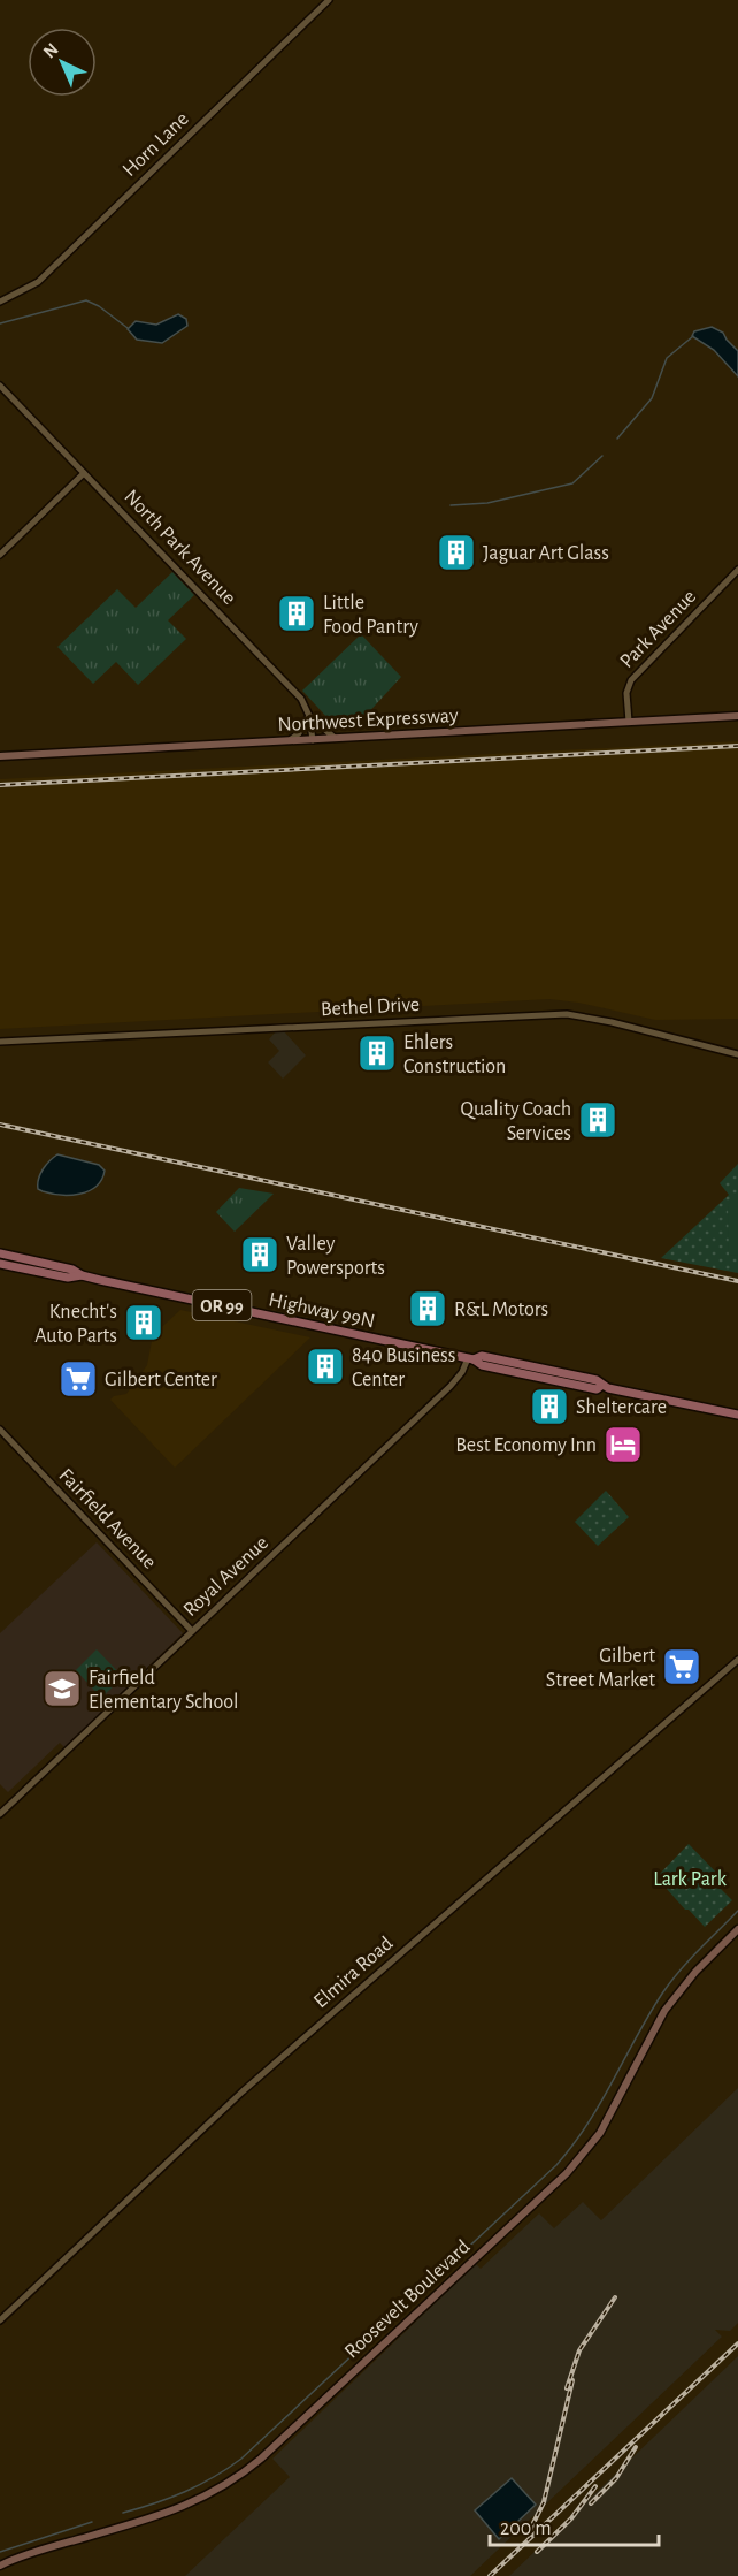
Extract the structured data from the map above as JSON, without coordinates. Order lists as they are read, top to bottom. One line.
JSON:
{"streets":{"main road":["Northwest Expressway","OR 99","Highway 99N","Roosevelt Boulevard"],"street":["Horn Lane","North Park Avenue","Park Avenue","Bethel Drive","Fairfield Avenue","Royal Avenue","Elmira Road"]},"crossings":[["North Park Avenue","Northwest Expressway"],["Park Avenue","Northwest Expressway"],["Highway 99N","Royal Avenue"],["Fairfield Avenue","Royal Avenue"]],"parks":["Lark Park"],"places":{"building":["Jaguar Art Glass","Little Food Pantry","Ehlers Construction","Quality Coach Services","Valley Powersports","R&L Motors","Knecht's Auto Parts","840 Business Center","Sheltercare"],"supermarket":["Gilbert Center","Gilbert Street Market"],"hotel":["Best Economy Inn"],"school or university":["Fairfield Elementary School"]},"scale_bar":"200 m","north":"top left"}
